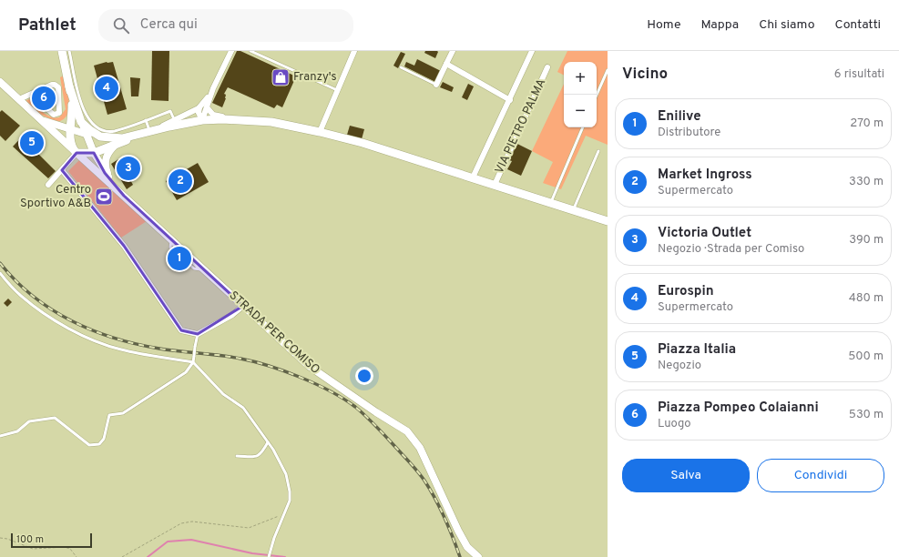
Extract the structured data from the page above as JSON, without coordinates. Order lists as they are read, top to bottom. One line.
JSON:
{"streets":{"main road":["STRADA PER COMISO"],"street":["VIA PIETRO PALMA"]},"places":{"shop":["Franzy's"],"sports":["Centro Sportivo A&B"]},"scale_bar":"100 m","page":{"header":"Pathlet","search":"Cerca qui","nav":["Home","Mappa","Chi siamo","Contatti"],"heading":["Vicino","6 risultati"],"map_buttons":["+","−"],"pins":["4","6","5","3","2","1"],"list":[{"mark":"1","name":"Enilive","note":"Distributore","value":"270 m"},{"mark":"2","name":"Market Ingross","note":"Supermercato","value":"330 m"},{"mark":"3","name":"Victoria Outlet","note":"Negozio · Strada per Comiso","value":"390 m"},{"mark":"4","name":"Eurospin","note":"Supermercato","value":"480 m"},{"mark":"5","name":"Piazza Italia","note":"Negozio","value":"500 m"},{"mark":"6","name":"Piazza Pompeo Colaianni","note":"Luogo","value":"530 m"}],"buttons":["Salva","Condividi"],"scale":"100 m"}}
